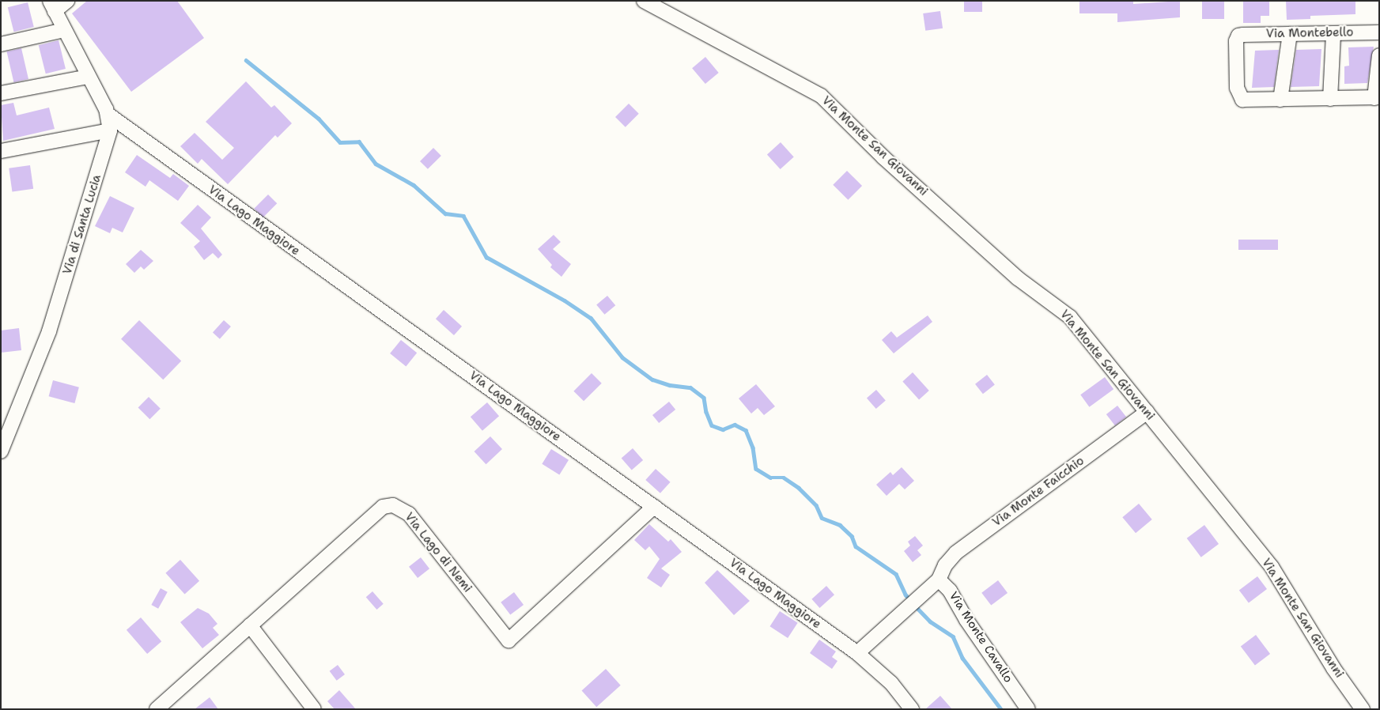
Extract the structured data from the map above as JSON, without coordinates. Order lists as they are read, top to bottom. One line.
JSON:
{"streets":{"street":["Via Montebello","Via Monte San Giovanni","Via Lago Maggiore","Via di Santa Lucia","Via Monte Faicchio","Via Lago di Nemi","Via Monte Cavallo"]},"crossings":[["Via Monte San Giovanni","Via Monte Faicchio"],["Via Lago Maggiore","Via di Santa Lucia"],["Via Lago Maggiore","Via Lago di Nemi"],["Via Lago Maggiore","Via Monte Cavallo"],["Via Monte Faicchio","Via Monte Cavallo"]]}
